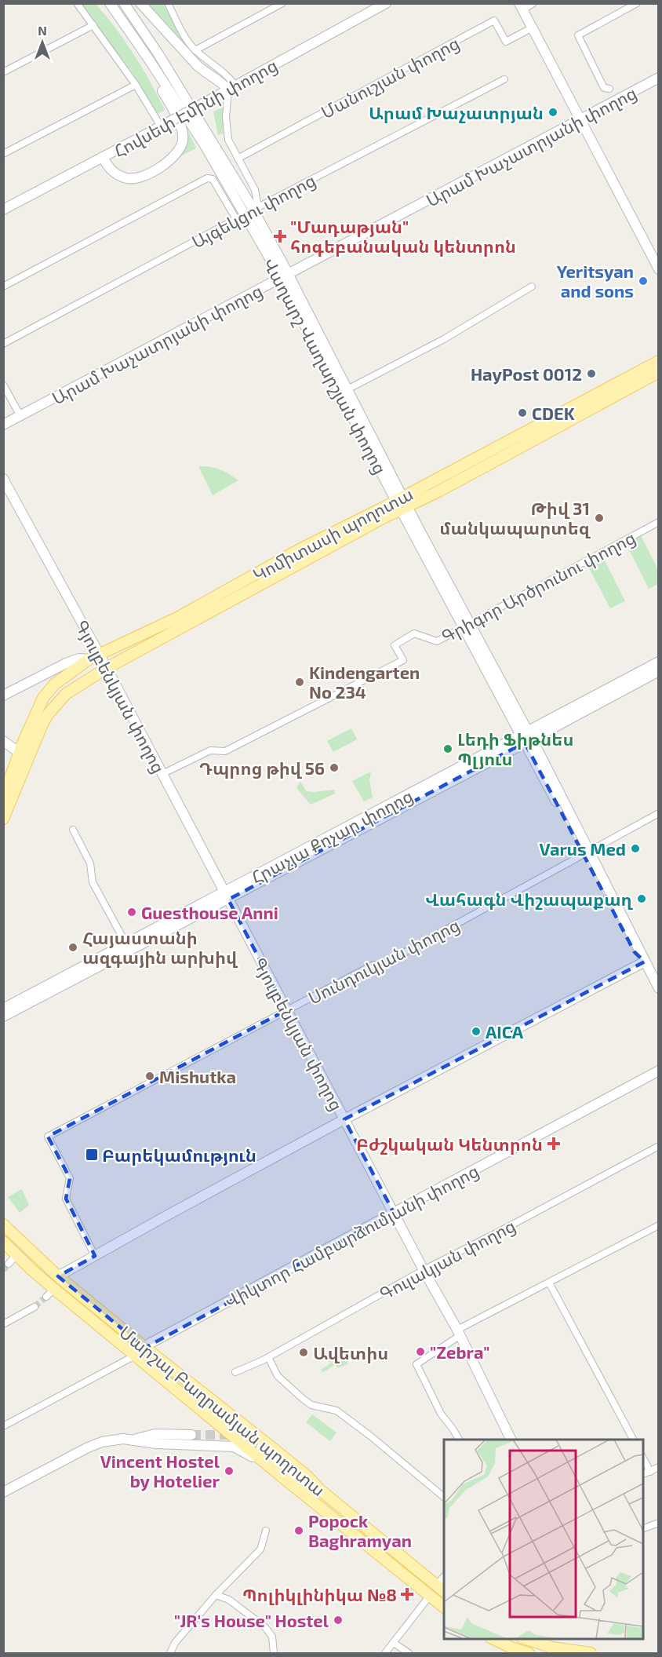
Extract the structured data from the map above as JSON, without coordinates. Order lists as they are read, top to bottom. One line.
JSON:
{"streets":{"main road":["Կոմիտասի պողոտա","Մարշալ Բաղրամյան պողոտա"],"street":["Մանուշյան փողոց","Հովսեփ Էմինի փողոց","Արամ Խաչատրյանի փողոց","Այգեկցու փողոց","Վաղարշ Վաղարշյան փողոց","Գրիգոր Արծրունու փողոց","Գյուլբենկյան փողոց","Հրաչյա Քոչար փողոց","Սունդուկյան փողոց","Վիկտոր Համբարձումյանի փողոց","Գուլակյան փողոց"]},"crossings":[["Արամ Խաչատրյանի փողոց","Վաղարշ Վաղարշյան փողոց"],["Այգեկցու փողոց","Վաղարշ Վաղարշյան փողոց"],["Վաղարշ Վաղարշյան փողոց","Կոմիտասի պողոտա"],["Վաղարշ Վաղարշյան փողոց","Գրիգոր Արծրունու փողոց"],["Վաղարշ Վաղարշյան փողոց","Հրաչյա Քոչար փողոց"],["Վաղարշ Վաղարշյան փողոց","Սունդուկյան փողոց"],["Կոմիտասի պողոտա","Գյուլբենկյան փողոց"],["Գրիգոր Արծրունու փողոց","Գյուլբենկյան փողոց"],["Գյուլբենկյան փողոց","Հրաչյա Քոչար փողոց"],["Գյուլբենկյան փողոց","Սունդուկյան փողոց"],["Գյուլբենկյան փողոց","Վիկտոր Համբարձումյանի փողոց"],["Գյուլբենկյան փողոց","Գուլակյան փողոց"],["Վիկտոր Համբարձումյանի փողոց","Մարշալ Բաղրամյան պողոտա"]],"places":{"other":["Արամ Խաչատրյան","Yeritsyan and sons","HayPost 0012","CDEK","Թիվ 31 մանկապարտեզ","Kindengarten No 234","Լեդի Ֆիթնես Պլյուս","Դպրոց թիվ 56","Varus Med","Վահագն Վիշապաքաղ","Guesthouse Anni","Հայաստանի ազգային արխիվ","AICA","Mishutka","\"Zebra\"","Ավետիս","Vincent Hostel by Hotelier","Popock Baghramyan","\"JR's House\" Hostel"],"health":["\"Մադաթյան\" հոգեբանական կենտրոն","Բժշկական Կենտրոն","Պոլիկլինիկա №8"],"transit":["Բարեկամություն"]},"north":"top"}
